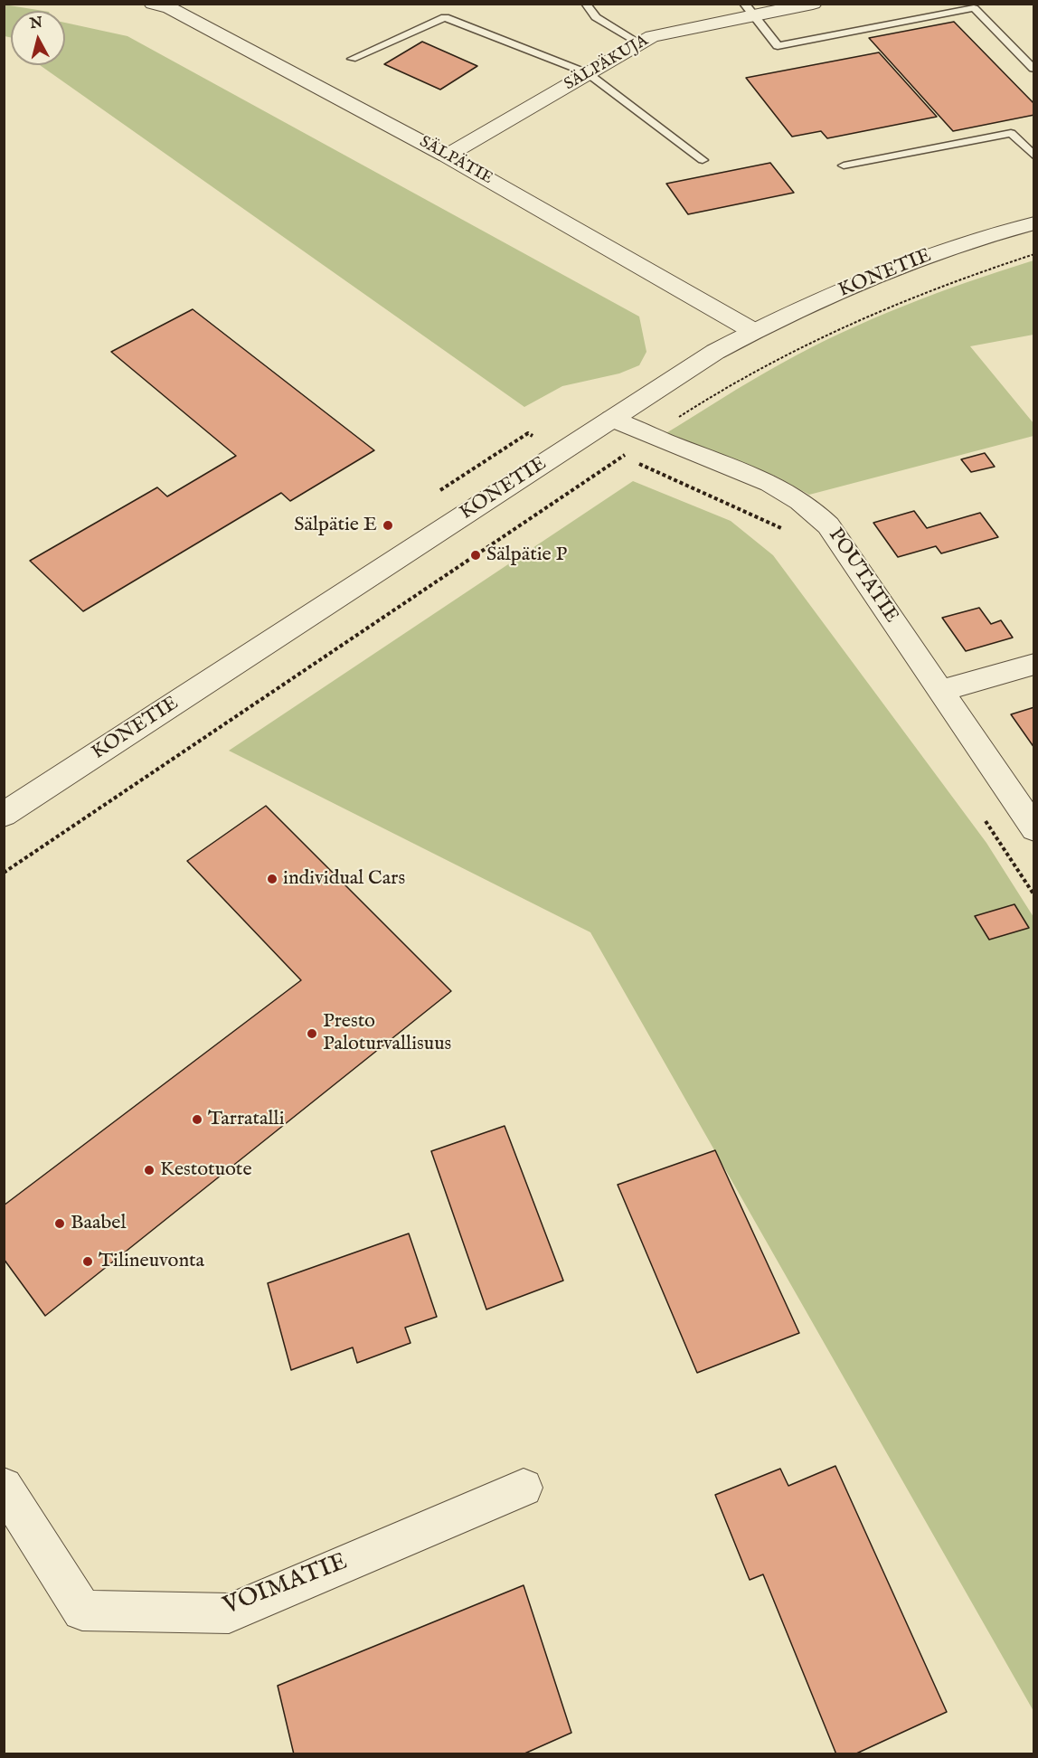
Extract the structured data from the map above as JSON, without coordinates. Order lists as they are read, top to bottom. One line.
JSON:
{"streets":{"street":["SÄLPÄKUJA","SÄLPÄTIE","KONETIE","POUTATIE","VOIMATIE"]},"crossings":[["SÄLPÄKUJA","SÄLPÄTIE"],["SÄLPÄTIE","KONETIE"],["KONETIE","POUTATIE"]],"places":["Sälpätie E","Sälpätie P","individual Cars","Presto Paloturvallisuus","Tarratalli","Kestotuote","Baabel","Tilineuvonta"],"north":"top"}
